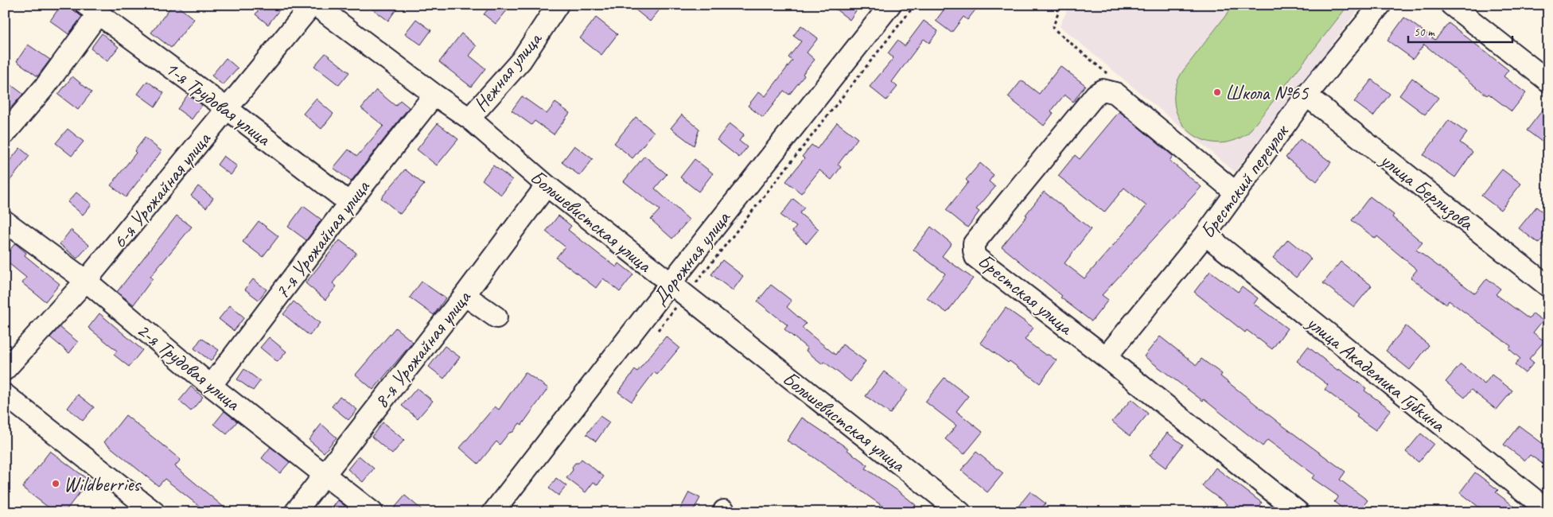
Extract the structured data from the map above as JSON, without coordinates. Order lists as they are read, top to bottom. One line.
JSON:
{"streets":{"street":["Нежная улица","1-я Трудовая улица","Брестский переулок","6-я Урожайная улица","улица Берлизова","Большевистская улица","7-я Урожайная улица","Дорожная улица","Брестская улица","8-я Урожайная улица","2-я Трудовая улица","улица Академика Губкина"]},"crossings":[["Нежная улица","Большевистская улица"],["1-я Трудовая улица","6-я Урожайная улица"],["1-я Трудовая улица","7-я Урожайная улица"],["Брестский переулок","улица Берлизова"],["Брестский переулок","Брестская улица"],["Брестский переулок","улица Академика Губкина"],["6-я Урожайная улица","Большевистская улица"],["6-я Урожайная улица","2-я Трудовая улица"],["Большевистская улица","7-я Урожайная улица"],["Большевистская улица","Дорожная улица"],["Большевистская улица","8-я Урожайная улица"],["7-я Урожайная улица","2-я Трудовая улица"],["8-я Урожайная улица","2-я Трудовая улица"]],"places":["Школа №65","Wildberries"],"scale_bar":"50 m"}
